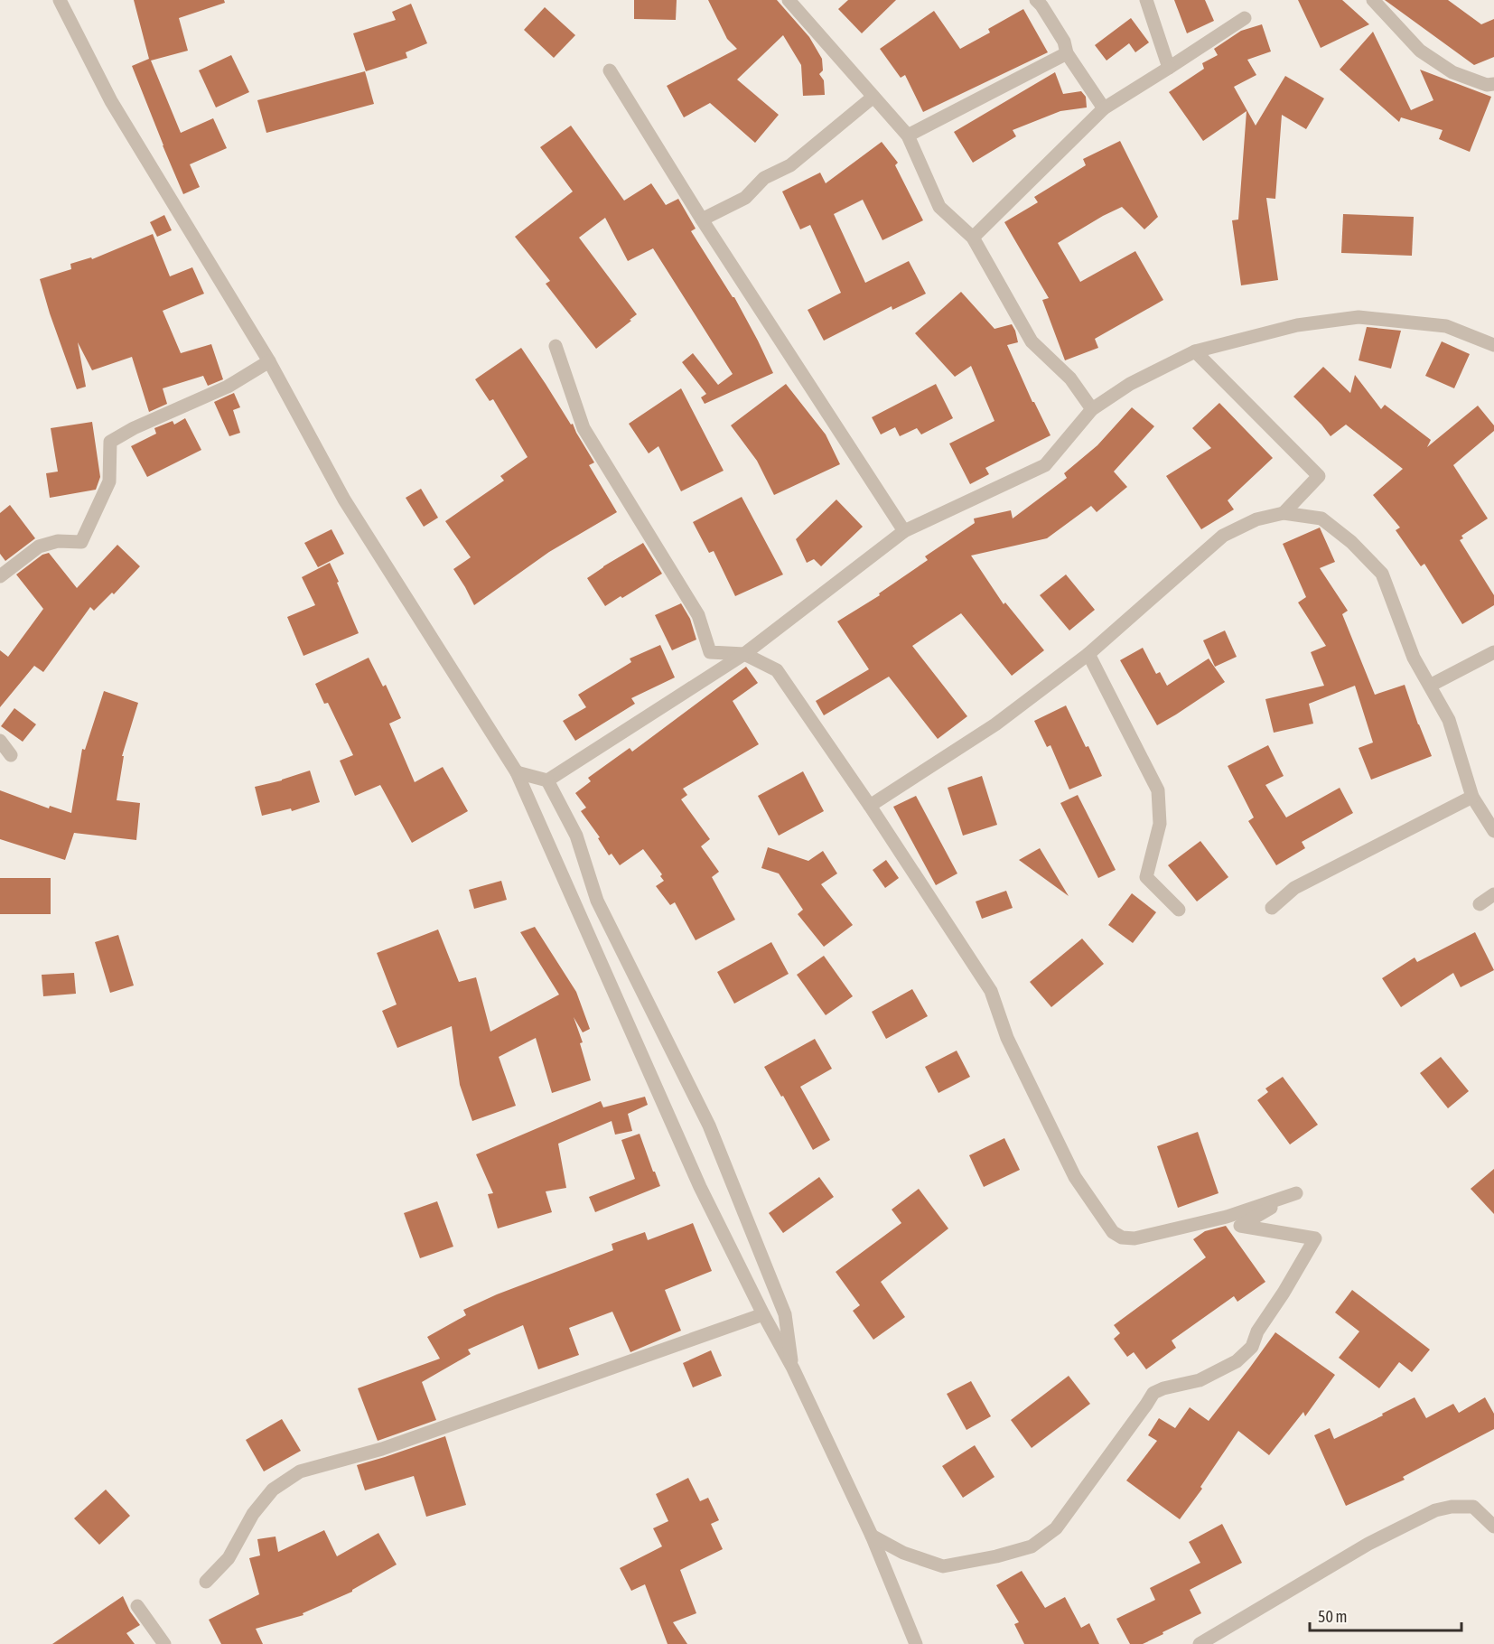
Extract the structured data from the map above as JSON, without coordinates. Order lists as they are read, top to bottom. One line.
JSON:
{"scale_bar":"50 m"}
